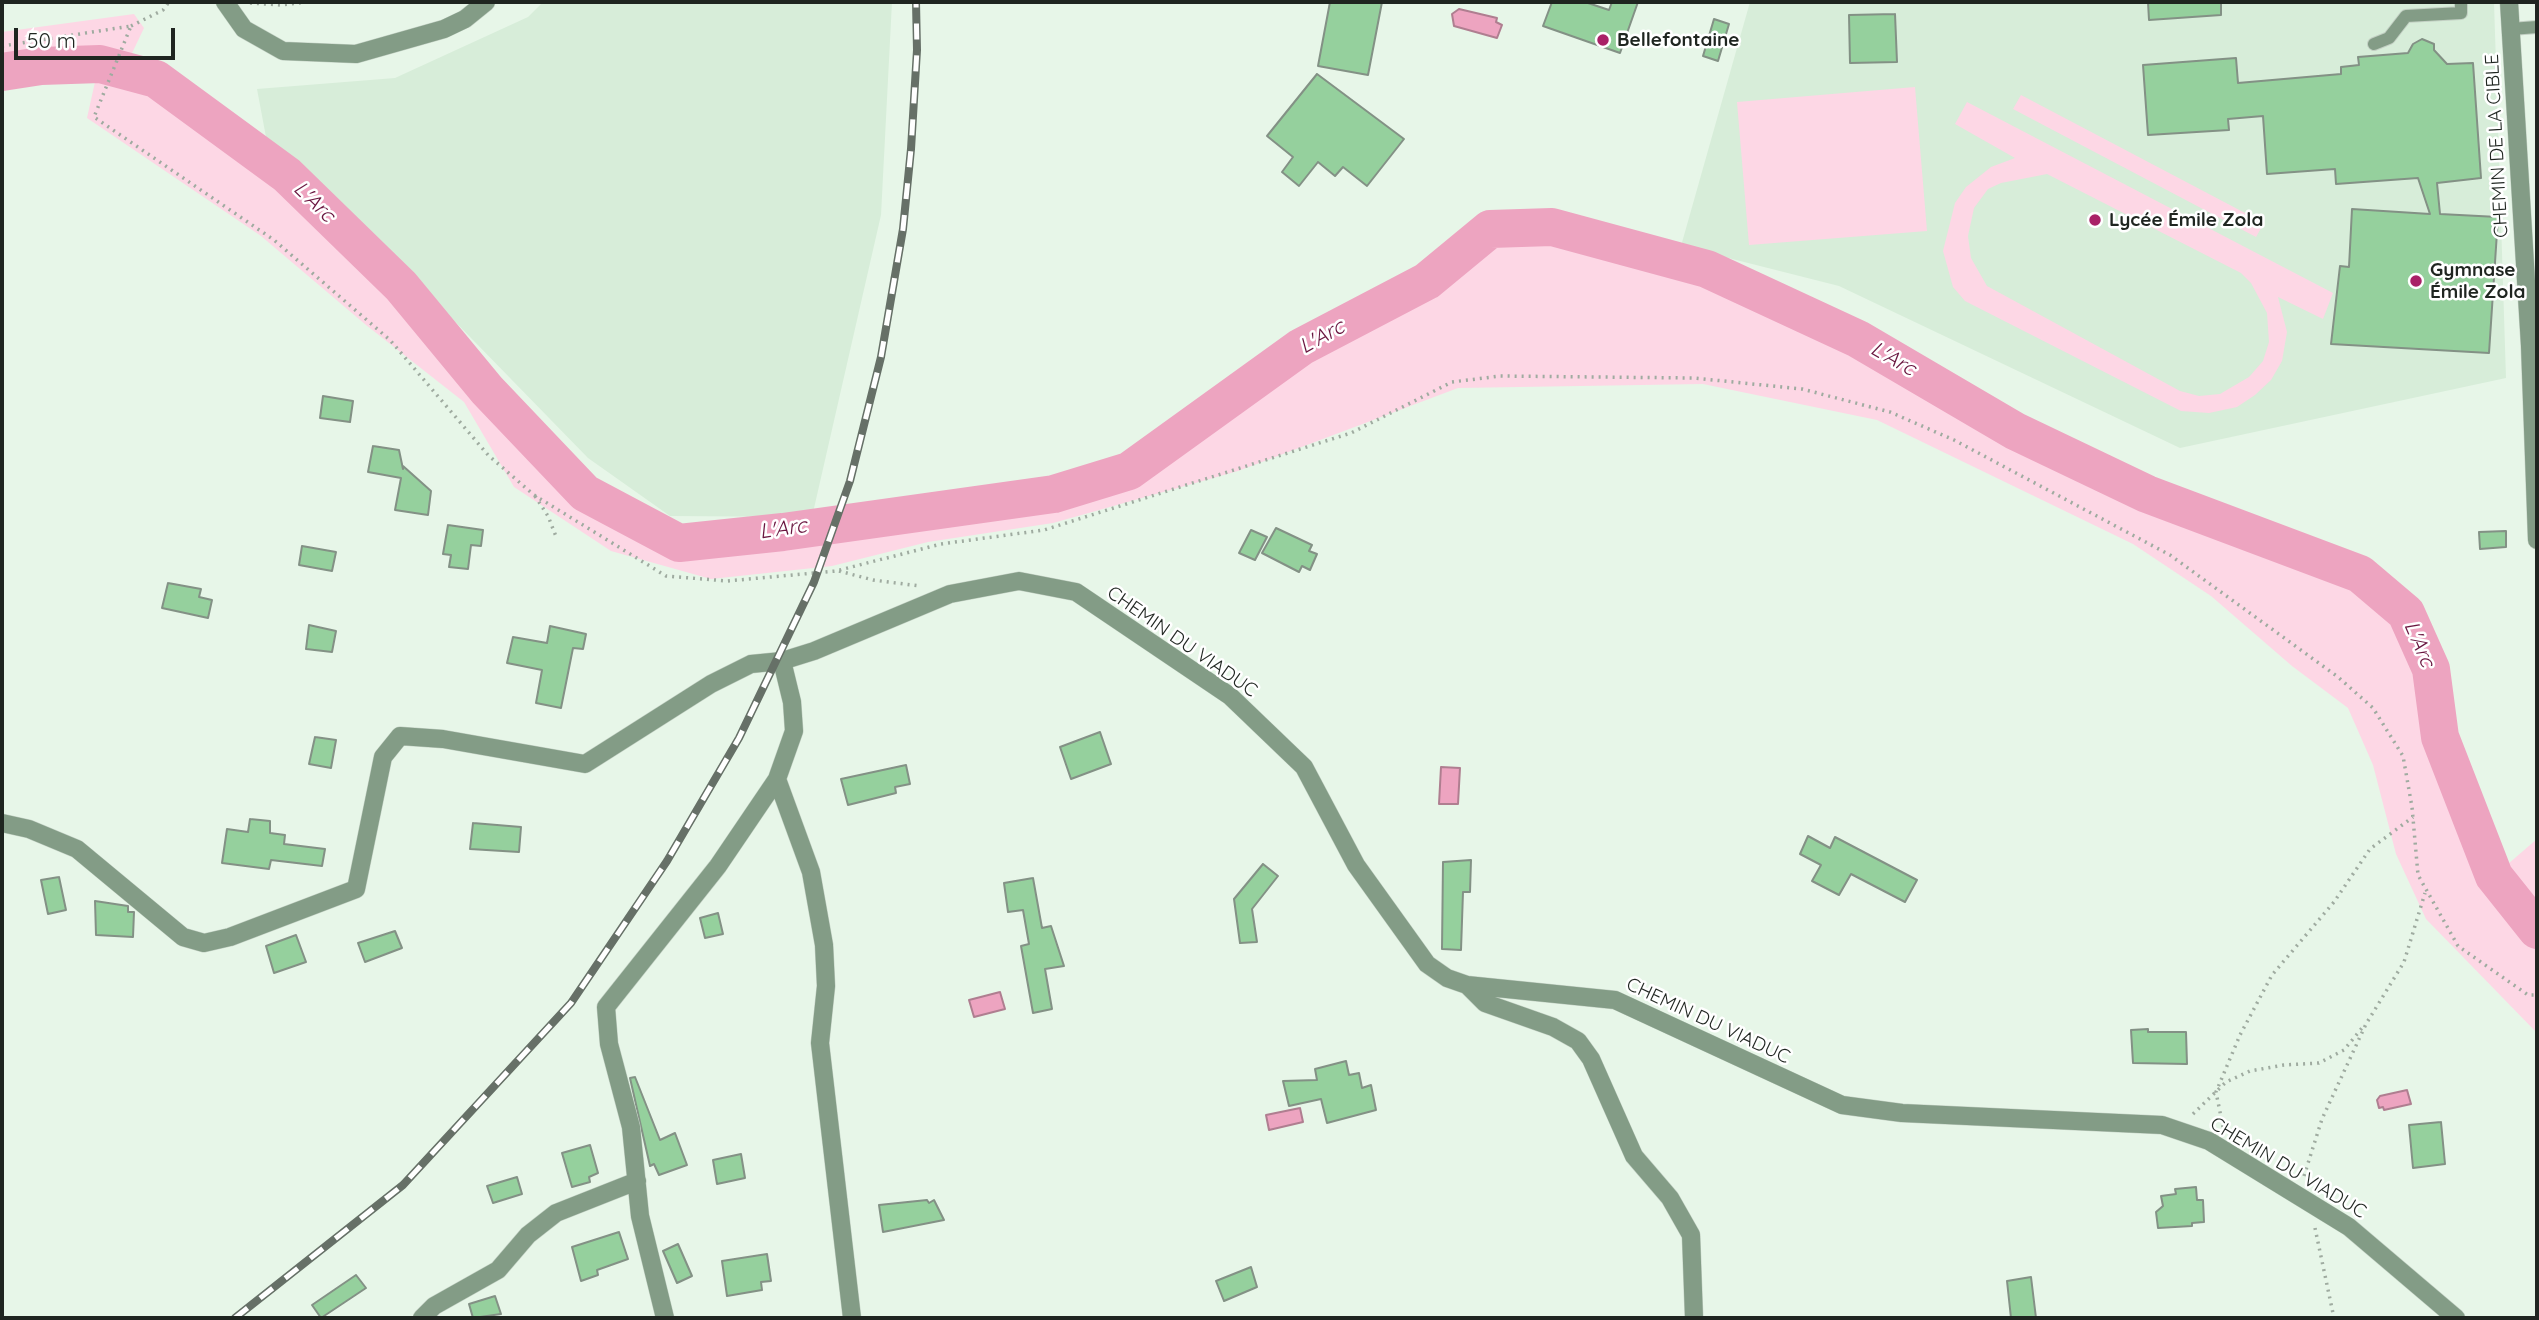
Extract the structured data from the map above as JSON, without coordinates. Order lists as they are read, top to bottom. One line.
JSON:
{"streets":{"street":["CHEMIN DE LA CIBLE","CHEMIN DU VIADUC"]},"water":["L'Arc"],"places":["Bellefontaine","Lycée Émile Zola","Gymnase Émile Zola"],"scale_bar":"50 m"}
